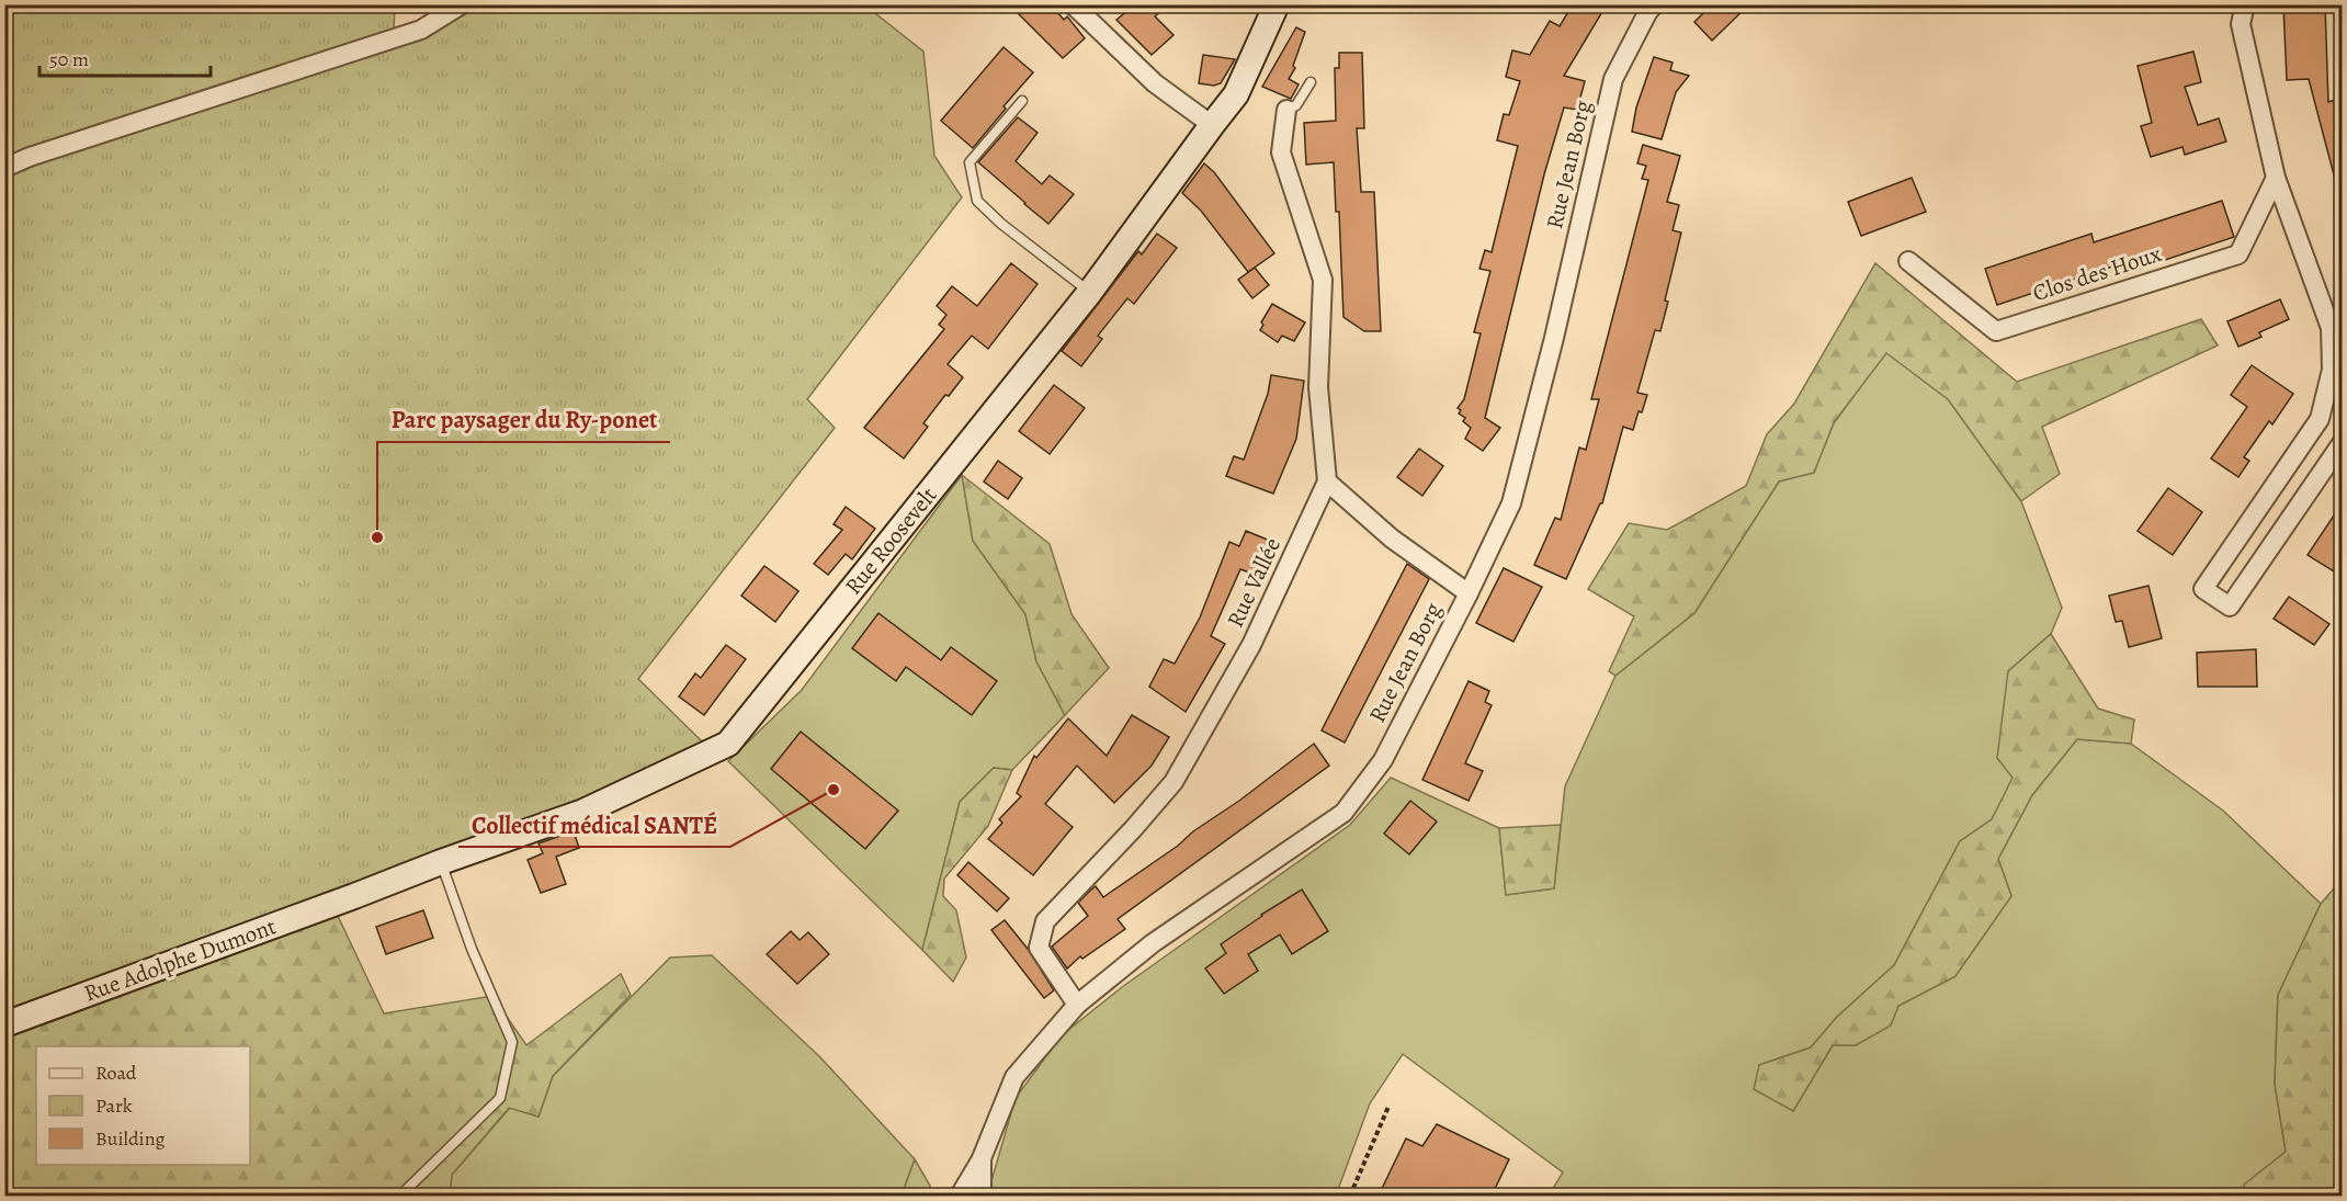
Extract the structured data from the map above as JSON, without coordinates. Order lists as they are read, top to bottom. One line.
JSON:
{"streets":{"main road":["Rue Roosevelt","Rue Adolphe Dumont"],"street":["Rue Jean Borg","Clos des Houx","Rue Vallée"]},"crossings":[["Rue Jean Borg","Rue Vallée"],["Rue Roosevelt","Rue Adolphe Dumont"]],"places":["Parc paysager du Ry-ponet","Collectif médical SANTÉ"],"legend":["Road","Park","Building"],"scale_bar":"50 m"}
